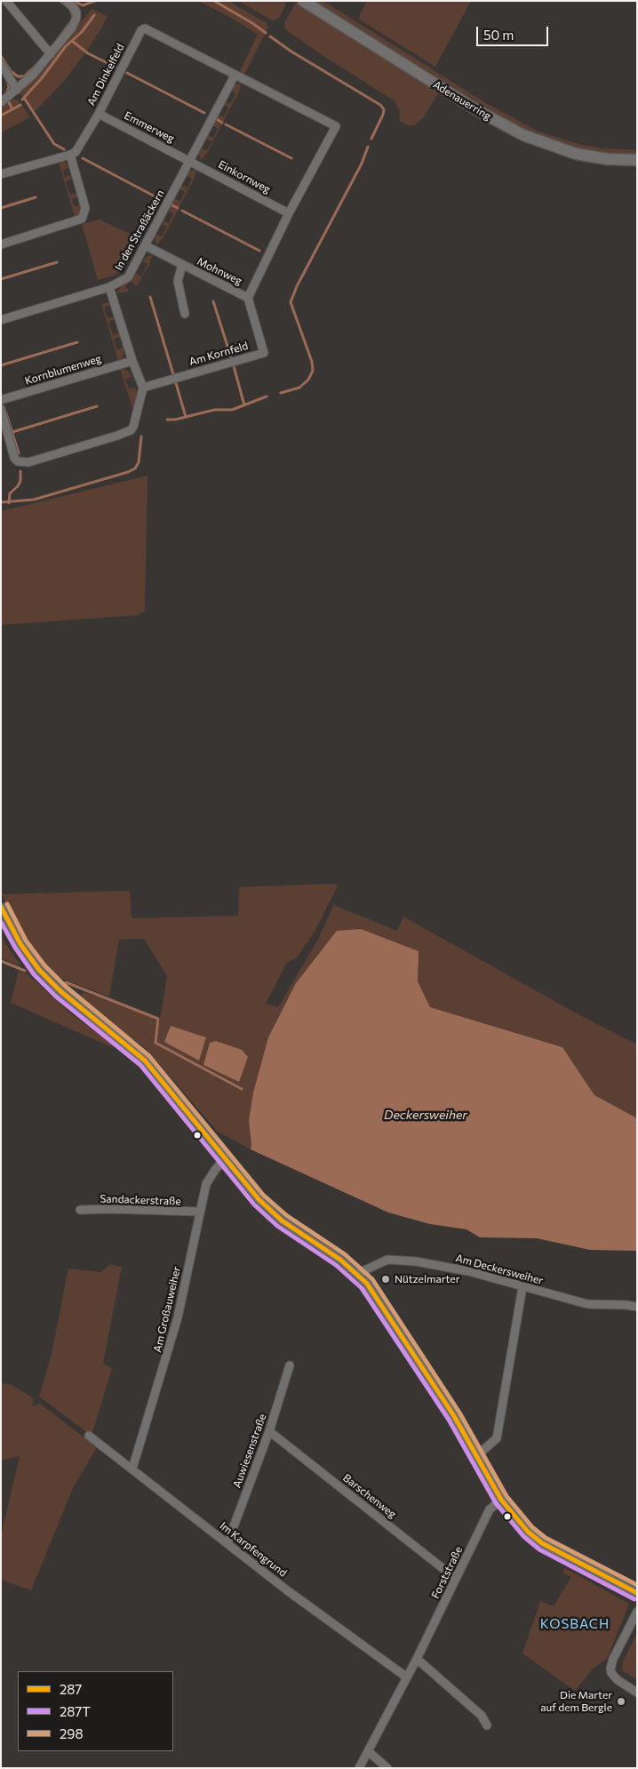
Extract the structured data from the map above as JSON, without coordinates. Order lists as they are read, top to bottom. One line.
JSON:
{"streets":{"main road":["Adenauerring"],"street":["Am Dinkelfeld","Emmerweg","Einkornweg","In den Straßäckern","Mohnweg","Am Kornfeld","Kornblumenweg","Sandackerstraße","Am Deckersweiher","Am Großauweiher","Auwiesenstraße","Barschenweg","Im Karpfengrund","Forststraße"]},"crossings":[["Am Dinkelfeld","Emmerweg"],["Am Dinkelfeld","In den Straßäckern"],["Emmerweg","Einkornweg"],["Emmerweg","In den Straßäckern"],["Einkornweg","In den Straßäckern"],["In den Straßäckern","Mohnweg"],["Mohnweg","Am Kornfeld"],["Sandackerstraße","Am Großauweiher"],["Am Großauweiher","Im Karpfengrund"],["Auwiesenstraße","Barschenweg"],["Auwiesenstraße","Im Karpfengrund"],["Barschenweg","Forststraße"],["Im Karpfengrund","Forststraße"]],"districts":["KOSBACH"],"water":["Deckersweiher"],"places":["Nützelmarter","Die Marter auf dem Bergle"],"lines":["transit line 298","transit line 287","transit line 287T"],"legend":["287","287T","298"],"scale_bar":"50 m"}
